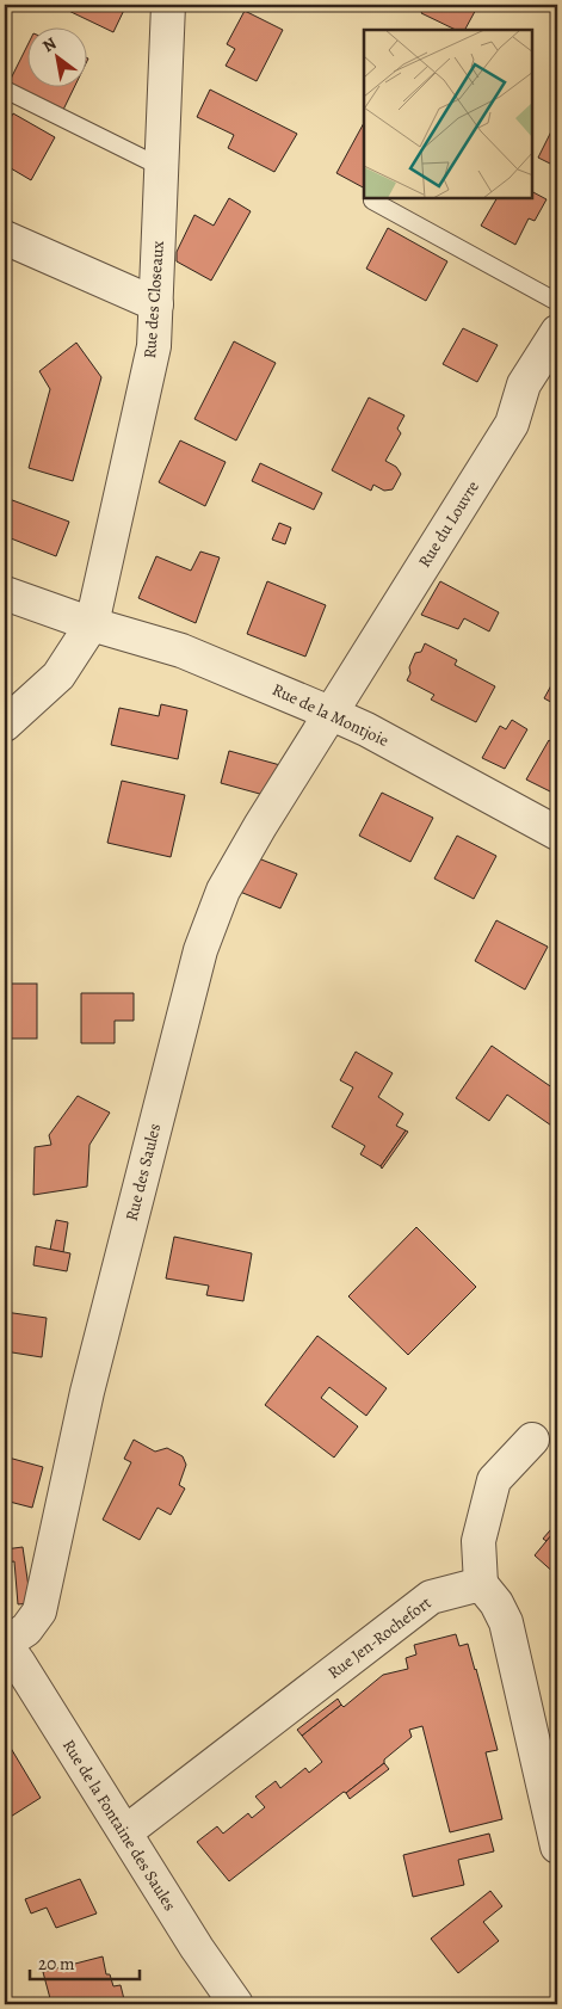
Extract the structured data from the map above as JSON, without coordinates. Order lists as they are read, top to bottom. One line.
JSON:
{"streets":{"street":["Rue des Closeaux","Rue du Louvre","Rue de la Montjoie","Rue des Saules","Rue Jen-Rochefort","Rue de la Fontaine des Saules"]},"crossings":[["Rue des Closeaux","Rue de la Montjoie"],["Rue du Louvre","Rue de la Montjoie"],["Rue du Louvre","Rue des Saules"],["Rue de la Montjoie","Rue des Saules"],["Rue des Saules","Rue de la Fontaine des Saules"],["Rue Jen-Rochefort","Rue de la Fontaine des Saules"]],"scale_bar":"20 m","north":"top left"}
